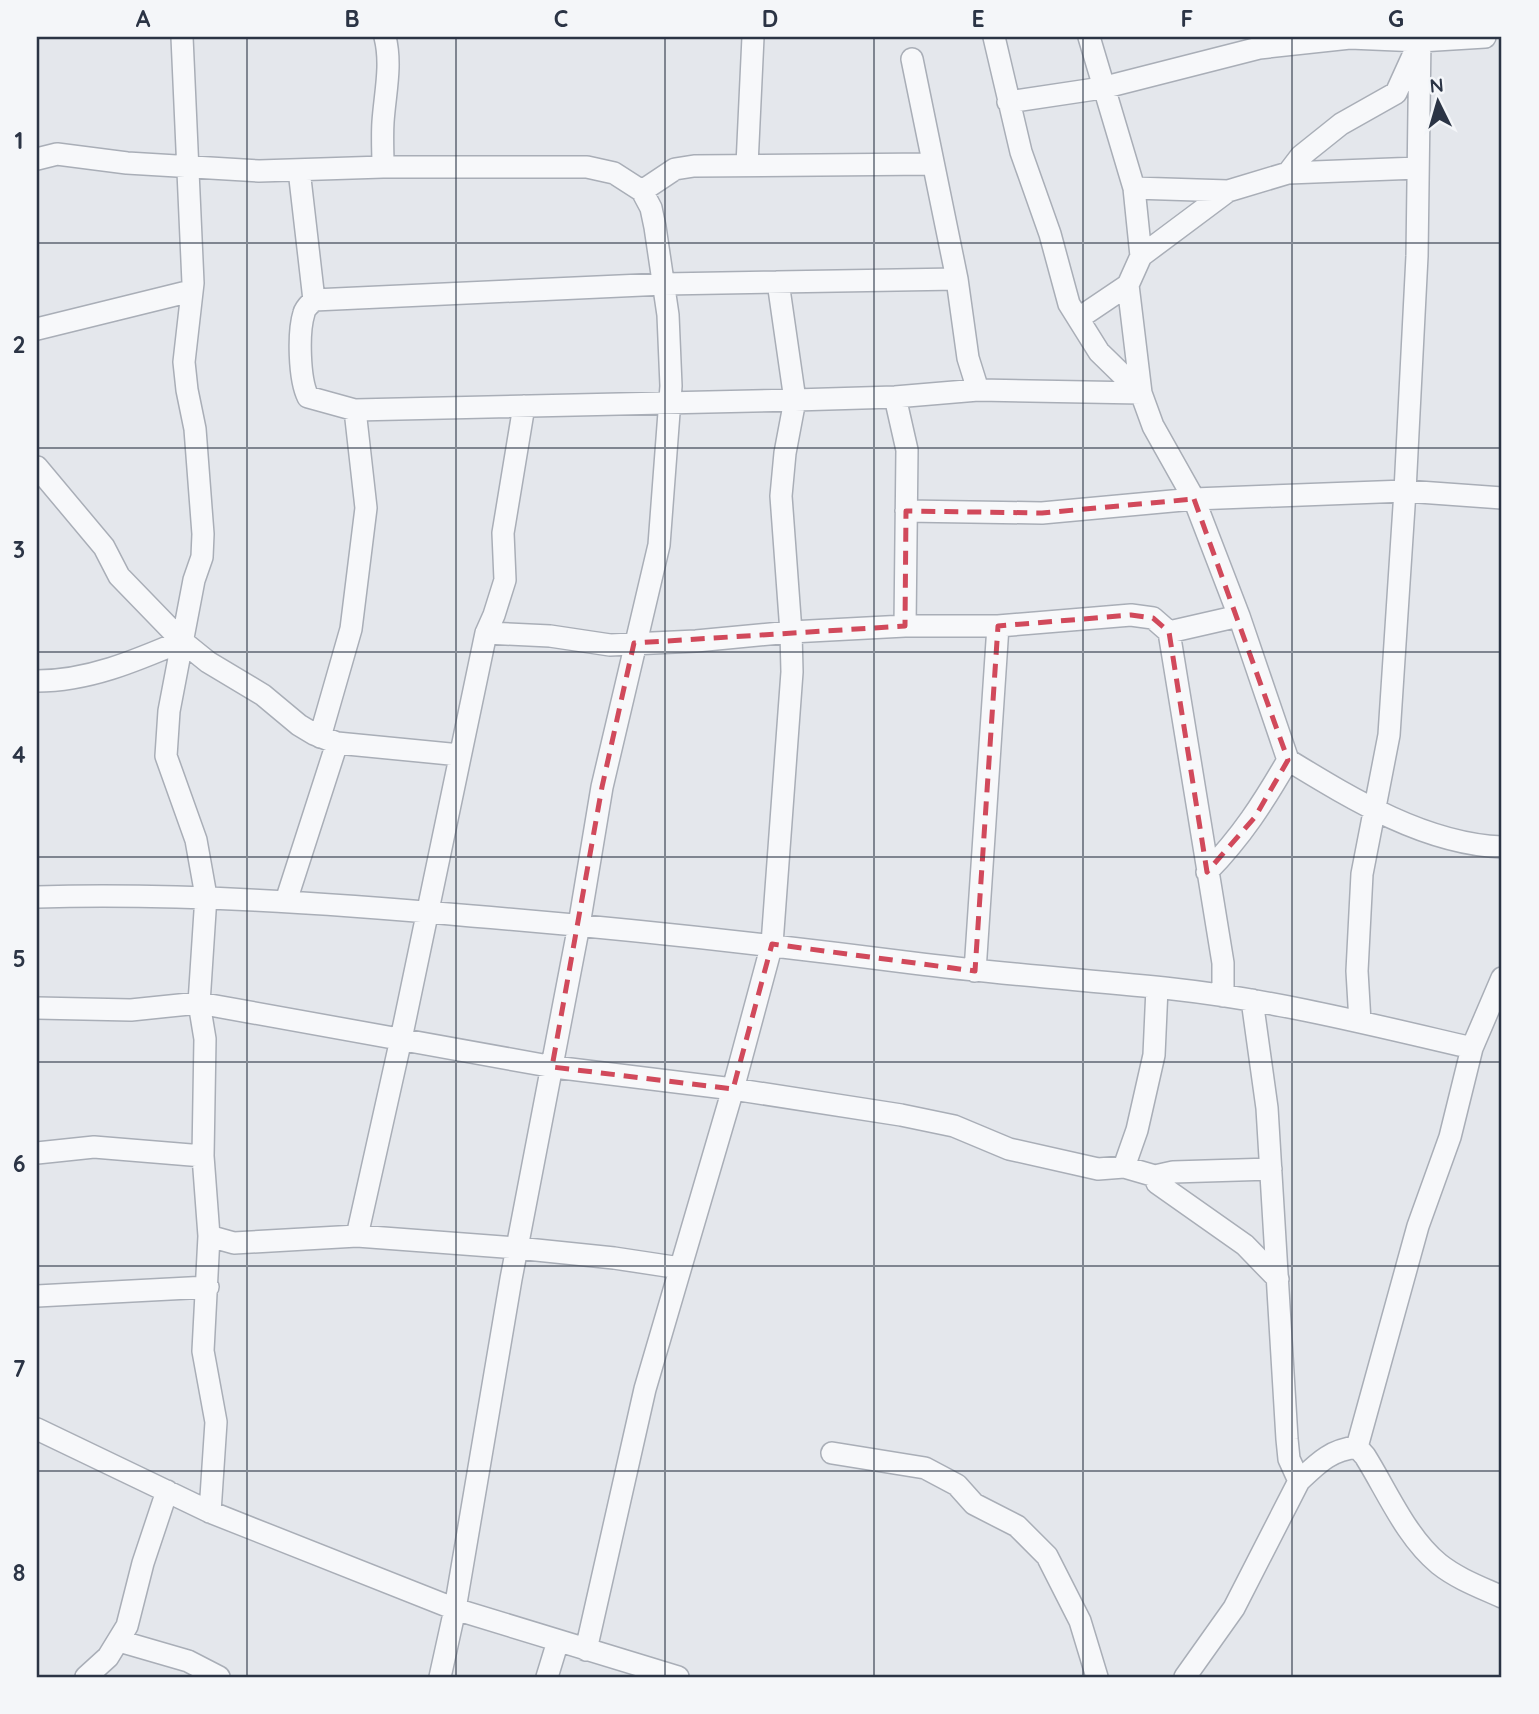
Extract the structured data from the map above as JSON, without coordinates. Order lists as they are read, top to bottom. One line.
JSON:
{"north":"top","grid":{"columns":["A","B","C","D","E","F","G"],"rows":["1","2","3","4","5","6","7","8"]}}
